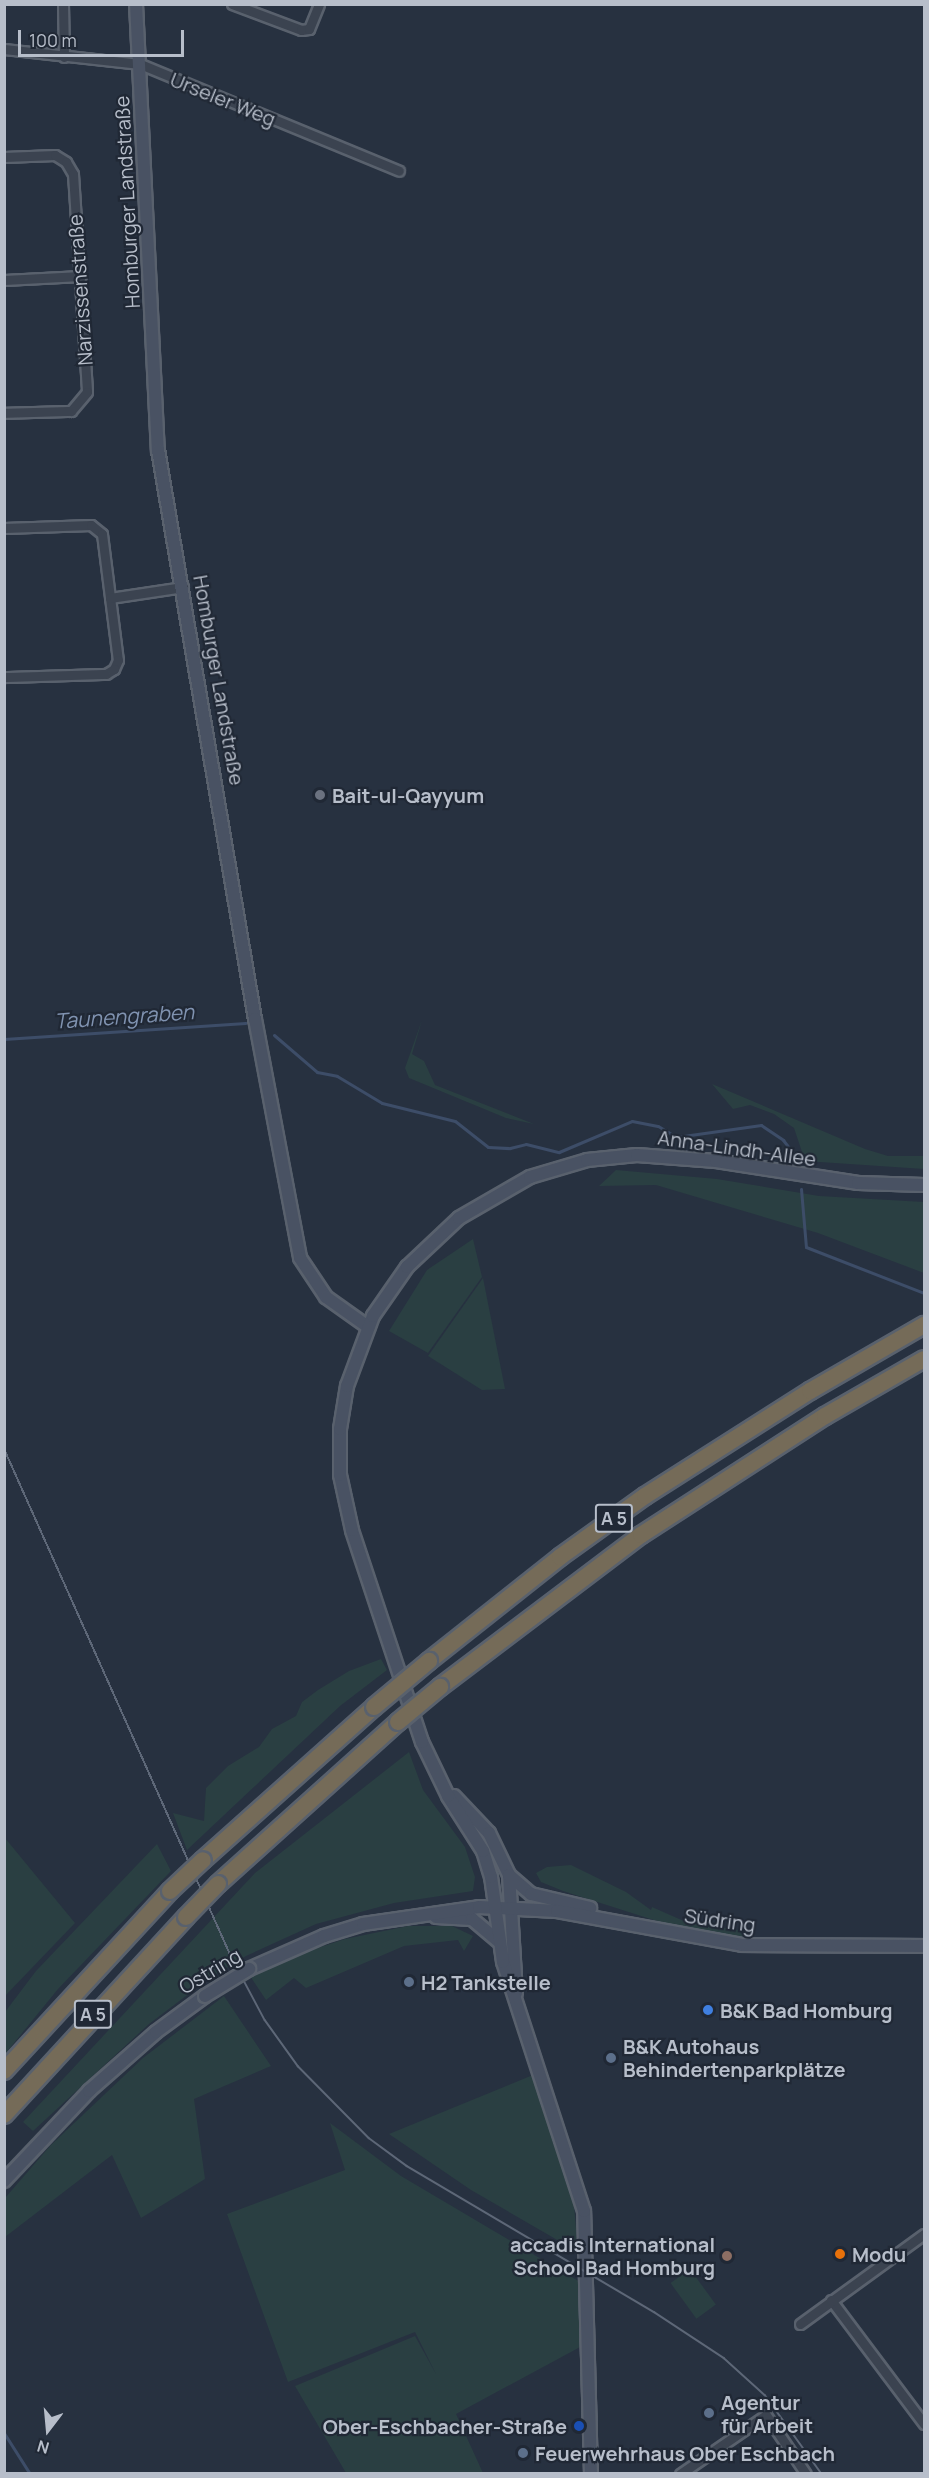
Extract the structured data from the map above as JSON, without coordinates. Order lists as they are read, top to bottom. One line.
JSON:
{"streets":{"highway":["A 5"],"main road":["Homburger Landstraße","Anna-Lindh-Allee","Südring","Ostring"],"street":["Urseler Weg","Narzissenstraße"]},"crossings":[["Urseler Weg","Homburger Landstraße"],["Homburger Landstraße","Anna-Lindh-Allee"],["Südring","Ostring"]],"water":["Taunengraben"],"places":["Bait-ul-Qayyum","H2 Tankstelle","B&K Bad Homburg","B&K Autohaus Behindertenparkplätze","Modu","accadis International School Bad Homburg","Agentur für Arbeit","Ober-Eschbacher-Straße","Feuerwehrhaus Ober Eschbach"],"scale_bar":"100 m","north":"bottom"}
